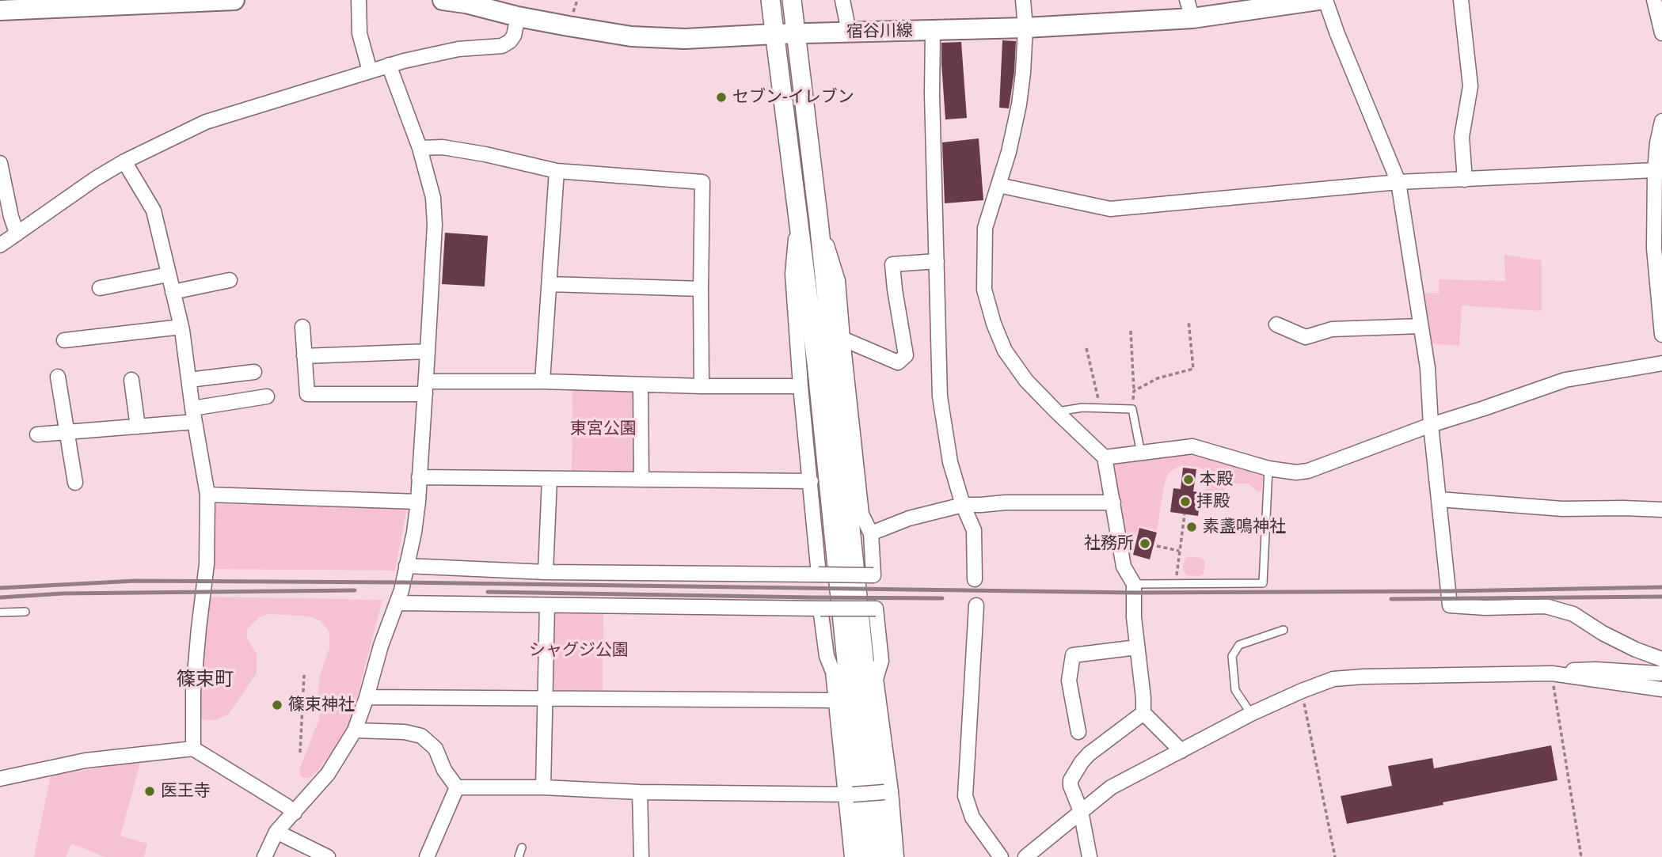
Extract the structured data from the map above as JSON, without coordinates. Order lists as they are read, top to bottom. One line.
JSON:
{"streets":{"main road":["宿谷川線"]},"districts":["篠束町"],"parks":["東宮公園","シャグジ公園"],"places":["セブン-イレブン","本殿","拝殿","素盞鳴神社","社務所","篠束神社","医王寺"]}
